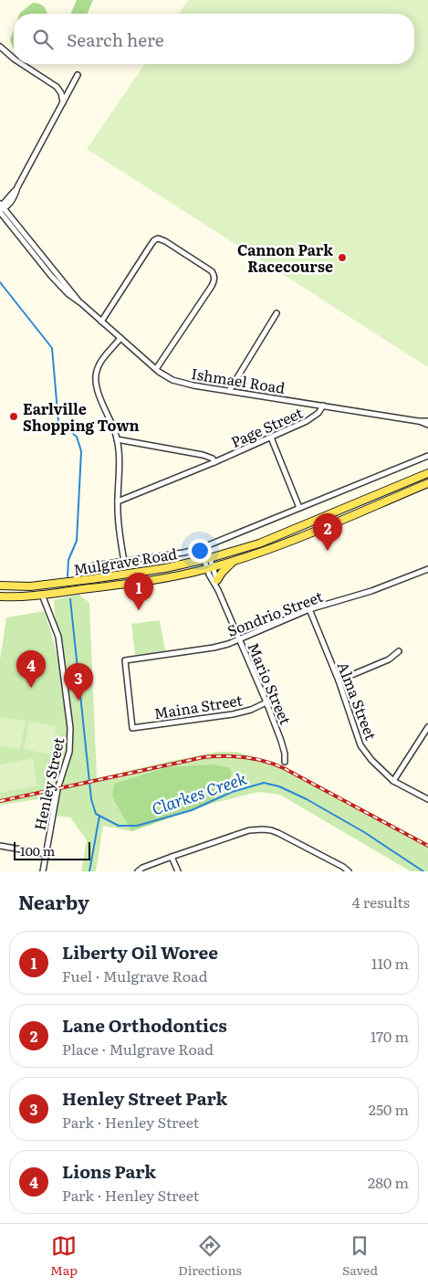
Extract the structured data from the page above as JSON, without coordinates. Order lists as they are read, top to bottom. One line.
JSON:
{"streets":{"main road":["Mulgrave Road"],"street":["Ishmael Road","Page Street","Sondrio Street","Mario Street","Alma Street","Maina Street","Henley Street"]},"crossings":[["Ishmael Road","Page Street"],["Mulgrave Road","Mario Street"],["Mulgrave Road","Henley Street"],["Sondrio Street","Mario Street"],["Sondrio Street","Alma Street"],["Sondrio Street","Maina Street"],["Mario Street","Maina Street"]],"water":["Clarkes Creek"],"places":["Cannon Park Racecourse","Earlville Shopping Town"],"scale_bar":"100 m","page":{"search":"Search here","pins":["2","1","4","3"],"scale":"100 m","heading":["Nearby","4 results"],"list":[{"mark":"1","name":"Liberty Oil Woree","note":"Fuel · Mulgrave Road","value":"110 m"},{"mark":"2","name":"Lane Orthodontics","note":"Place · Mulgrave Road","value":"170 m"},{"mark":"3","name":"Henley Street Park","note":"Park · Henley Street","value":"250 m"},{"mark":"4","name":"Lions Park","note":"Park · Henley Street","value":"280 m"}],"nav":["Map","Directions","Saved"]}}
